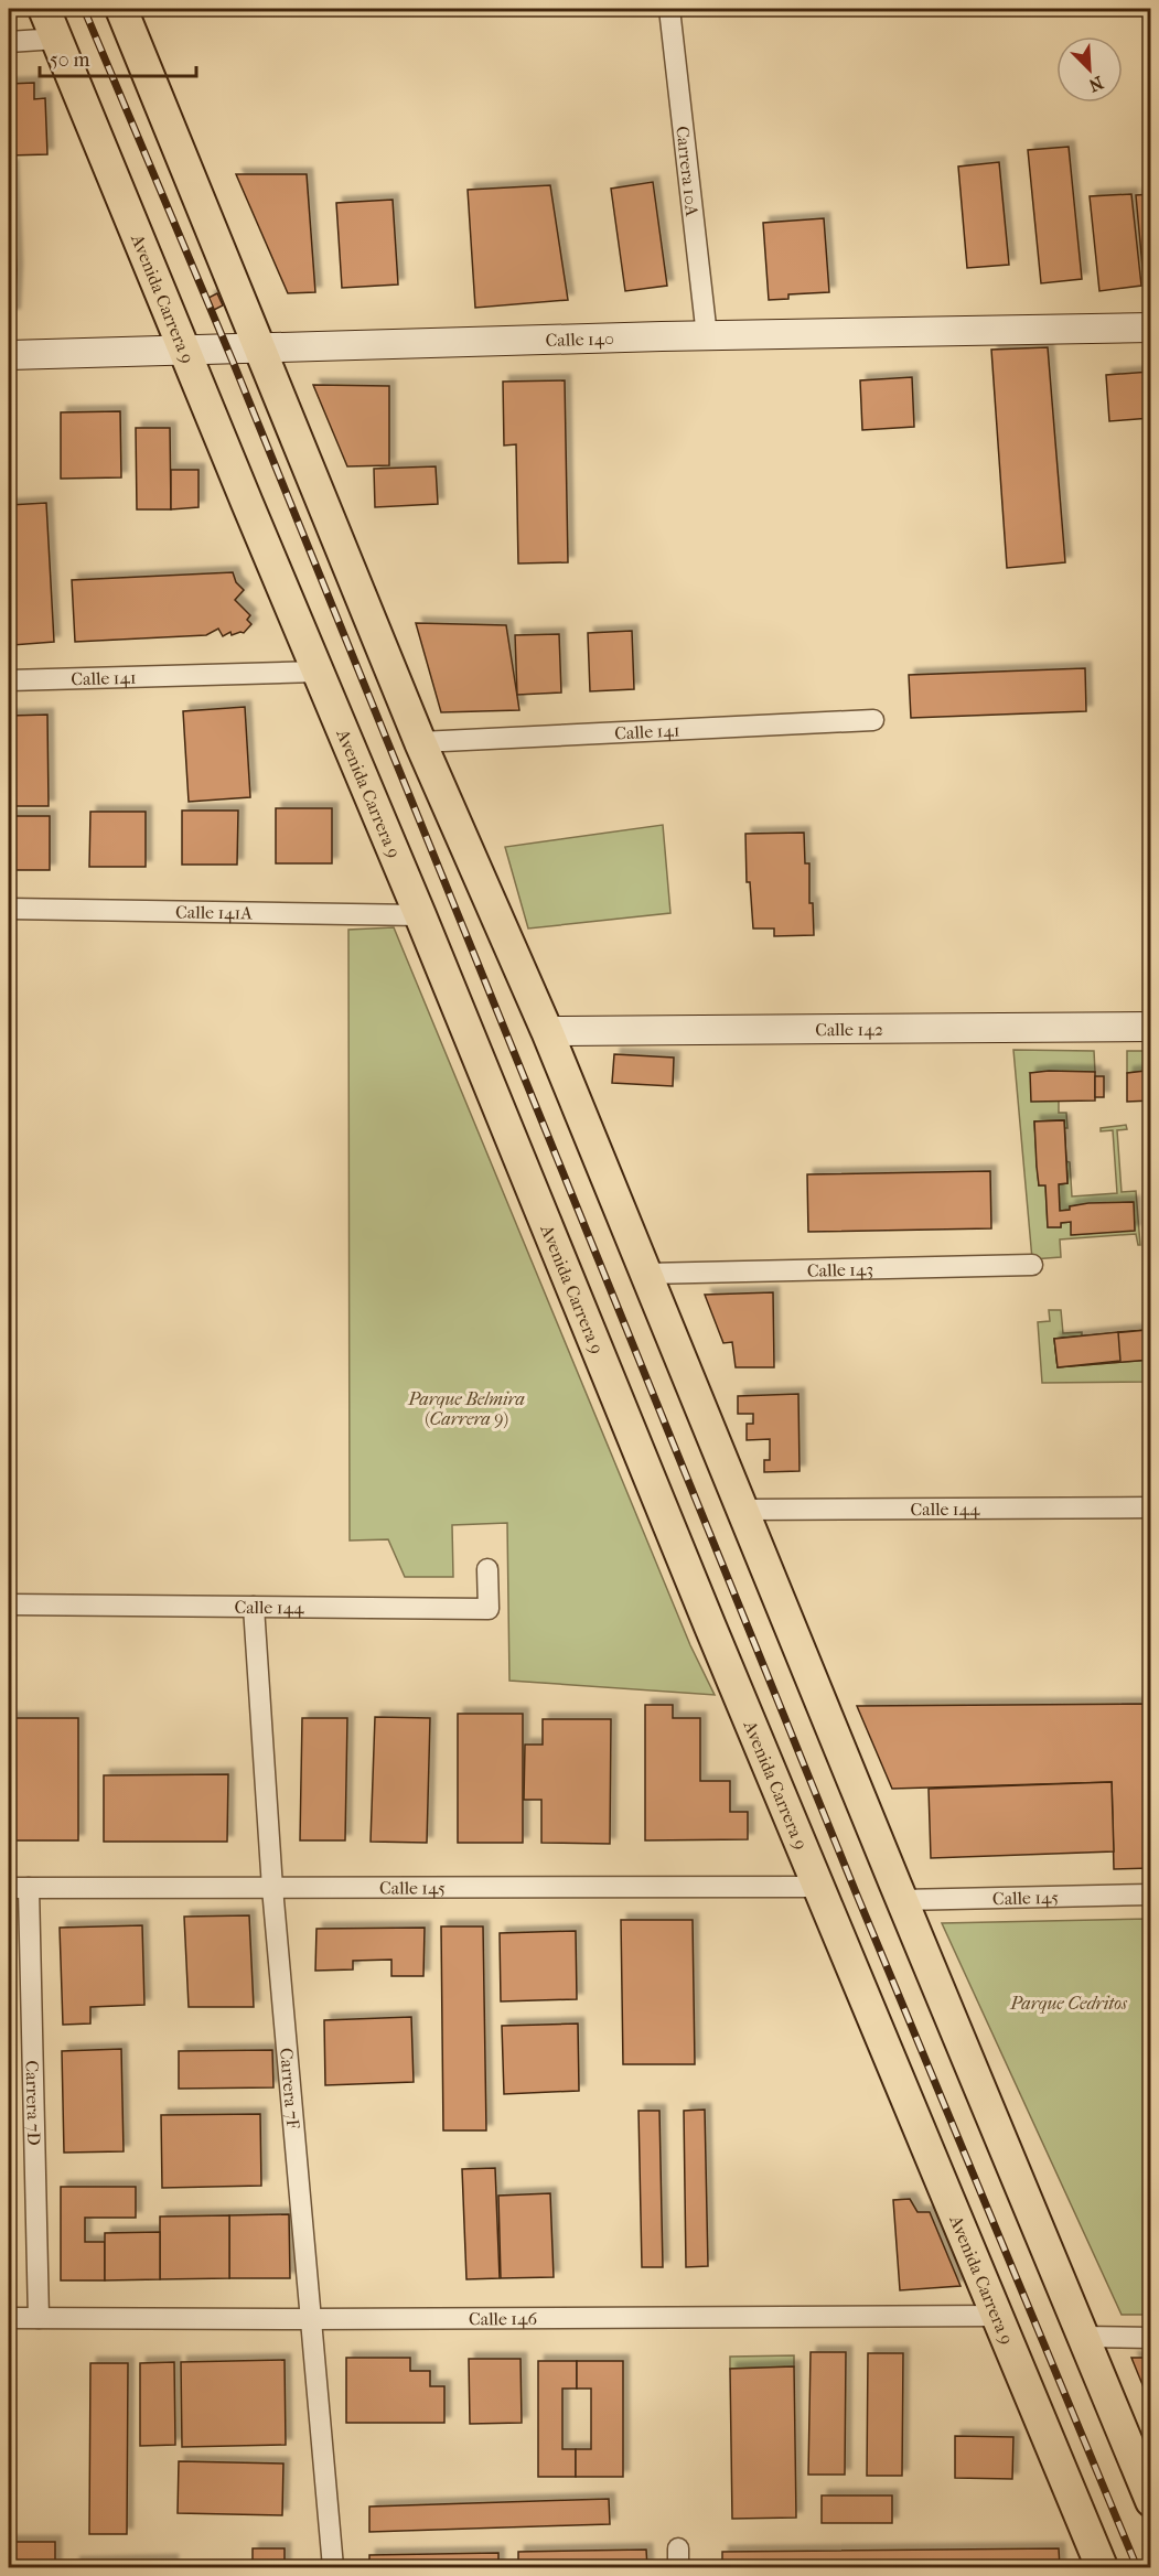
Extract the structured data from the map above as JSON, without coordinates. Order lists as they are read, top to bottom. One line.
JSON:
{"streets":{"main road":["Avenida Carrera 9"],"street":["Carrera 10A","Calle 140","Calle 141","Calle 141A","Calle 142","Calle 143","Calle 144","Calle 145","Carrera 7F","Carrera 7D","Calle 146"]},"crossings":[["Carrera 10A","Calle 140"],["Avenida Carrera 9","Calle 140"],["Avenida Carrera 9","Calle 141"],["Avenida Carrera 9","Calle 141A"],["Avenida Carrera 9","Calle 145"],["Avenida Carrera 9","Calle 146"],["Calle 144","Carrera 7F"],["Calle 145","Carrera 7F"],["Calle 145","Carrera 7D"],["Carrera 7F","Calle 146"],["Carrera 7D","Calle 146"]],"parks":["Parque Belmira (Carrera 9)","Parque Cedritos"],"scale_bar":"50 m","north":"bottom right"}
